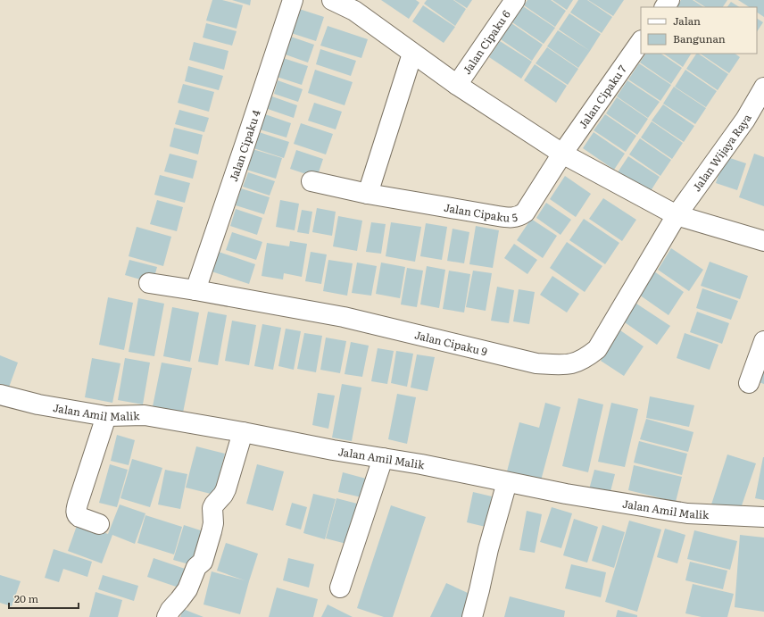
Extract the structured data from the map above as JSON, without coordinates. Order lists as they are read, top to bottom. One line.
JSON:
{"streets":{"street":["Jalan Cipaku 6","Jalan Cipaku 7","Jalan Cipaku 4","Jalan Wijaya Raya","Jalan Cipaku 5","Jalan Cipaku 9","Jalan Amil Malik"]},"crossings":[["Jalan Cipaku 7","Jalan Cipaku 5"],["Jalan Cipaku 4","Jalan Cipaku 9"],["Jalan Wijaya Raya","Jalan Cipaku 9"]],"legend":["Jalan","Bangunan"],"scale_bar":"20 m"}
